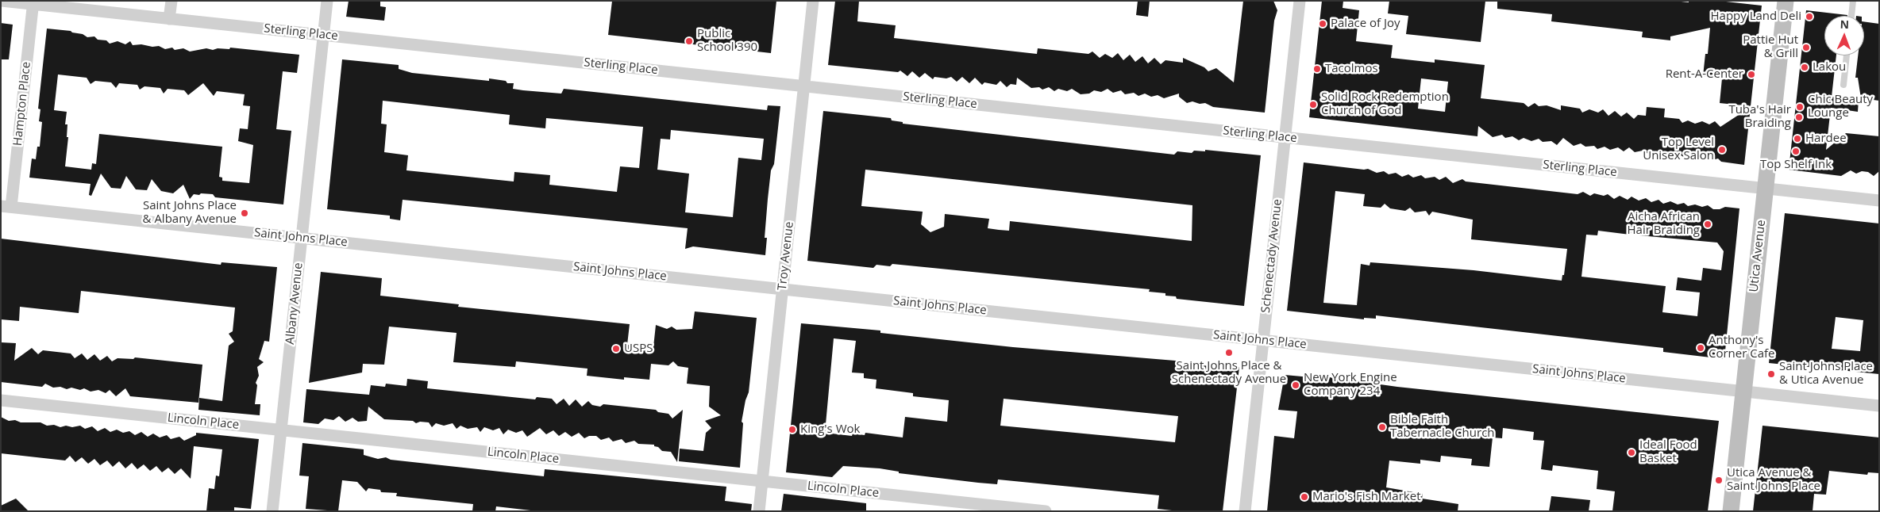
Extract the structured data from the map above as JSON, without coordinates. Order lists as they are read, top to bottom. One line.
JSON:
{"streets":{"main road":["Utica Avenue"],"street":["Sterling Place","Hampton Place","Saint Johns Place","Troy Avenue","Schenectady Avenue","Albany Avenue","Lincoln Place"]},"crossings":[["Sterling Place","Hampton Place"],["Sterling Place","Troy Avenue"],["Sterling Place","Schenectady Avenue"],["Sterling Place","Utica Avenue"],["Sterling Place","Albany Avenue"],["Hampton Place","Saint Johns Place"],["Saint Johns Place","Troy Avenue"],["Saint Johns Place","Schenectady Avenue"],["Saint Johns Place","Utica Avenue"],["Saint Johns Place","Albany Avenue"],["Troy Avenue","Lincoln Place"],["Albany Avenue","Lincoln Place"]],"places":["Happy Land Deli","Palace of Joy","Public School 390","Pattie Hut & Grill","Lakou","Tacolmos","Rent-A-Center","Solid Rock Redemption Church of God","Chic Beauty Lounge","Tuba's Hair Braiding","Hardee","Top Level Unisex Salon","Top Shelf Ink","Saint Johns Place & Albany Avenue","Aicha African Hair Braiding","Anthony's Corner Cafe","USPS","Saint Johns Place & Schenectady Avenue","Saint Johns Place & Utica Avenue","New York Engine Company 234","Bible Faith Tabernacle Church","King's Wok","Ideal Food Basket","Utica Avenue & Saint Johns Place","Mario's Fish Market"],"north":"top"}
